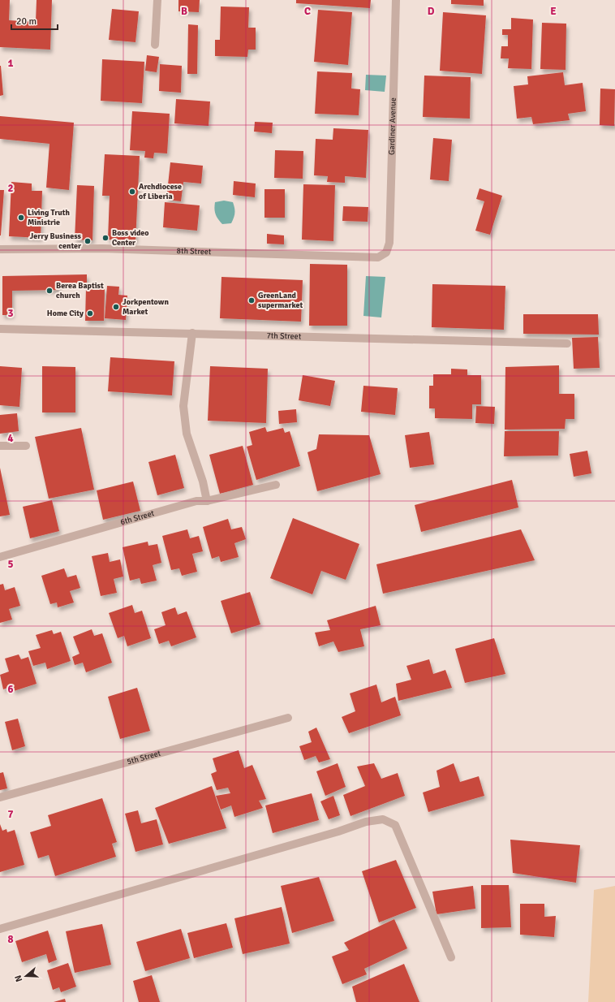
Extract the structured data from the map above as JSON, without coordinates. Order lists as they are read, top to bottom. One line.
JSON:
{"streets":{"street":["Gardiner Avenue","8th Street","7th Street","6th Street","5th Street"]},"crossings":[["Gardiner Avenue","8th Street"]],"places":["Archdiocese of Liberia","Living Truth Ministrie","Boss video Center","Jerry Business center","Berea Baptist church","GreenLand supermarket","Jorkpentown Market","Home City"],"scale_bar":"20 m","north":"left","grid":{"columns":["B","C","D","E"],"rows":["1","2","3","4","5","6","7","8"]}}
